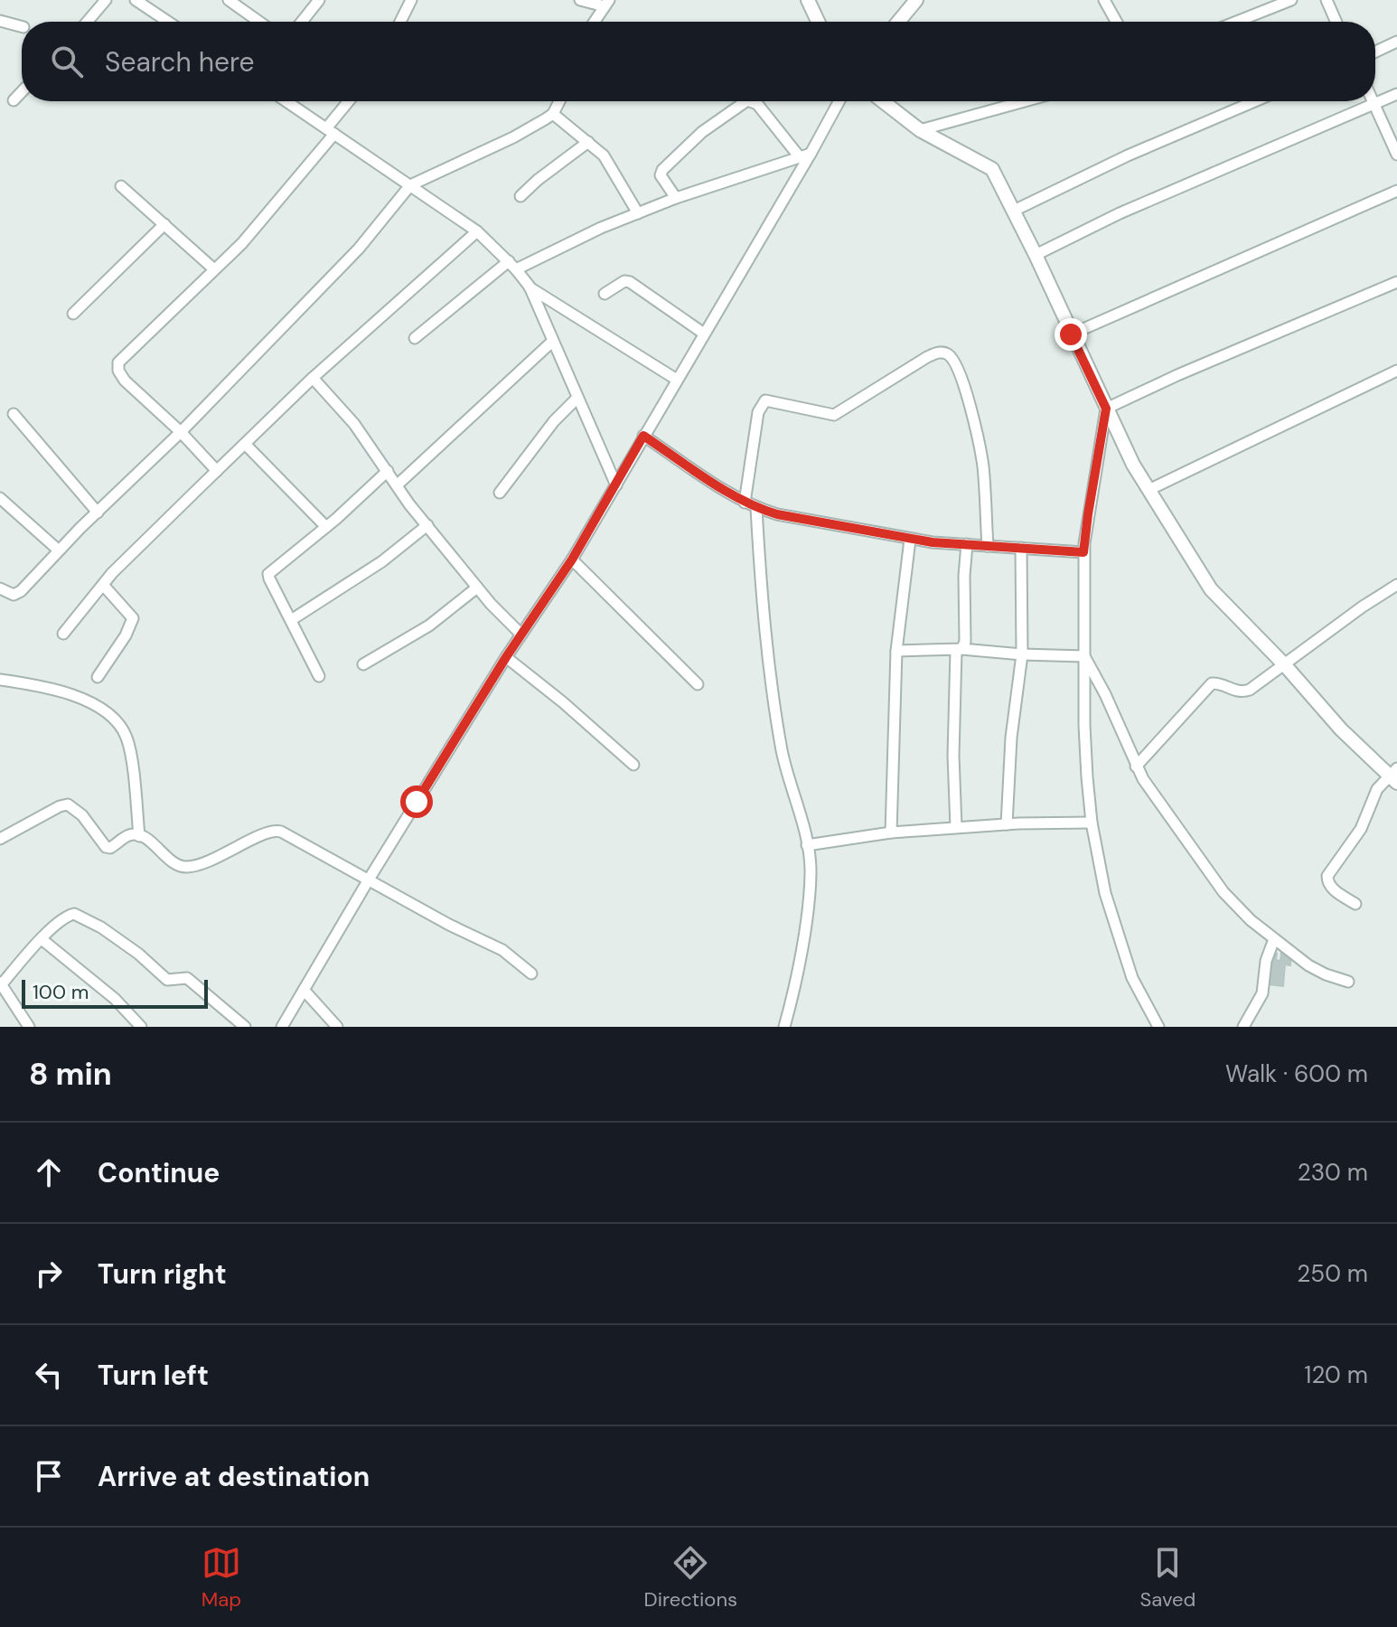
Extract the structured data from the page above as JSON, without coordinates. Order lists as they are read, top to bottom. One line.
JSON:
{"scale_bar":"100 m","page":{"search":"Search here","scale":"100 m","heading":["8 min","Walk · 600 m"],"list":[["Continue","230 m"],["Turn right","250 m"],["Turn left","120 m"],"Arrive at destination"],"nav":["Map","Directions","Saved"]}}
